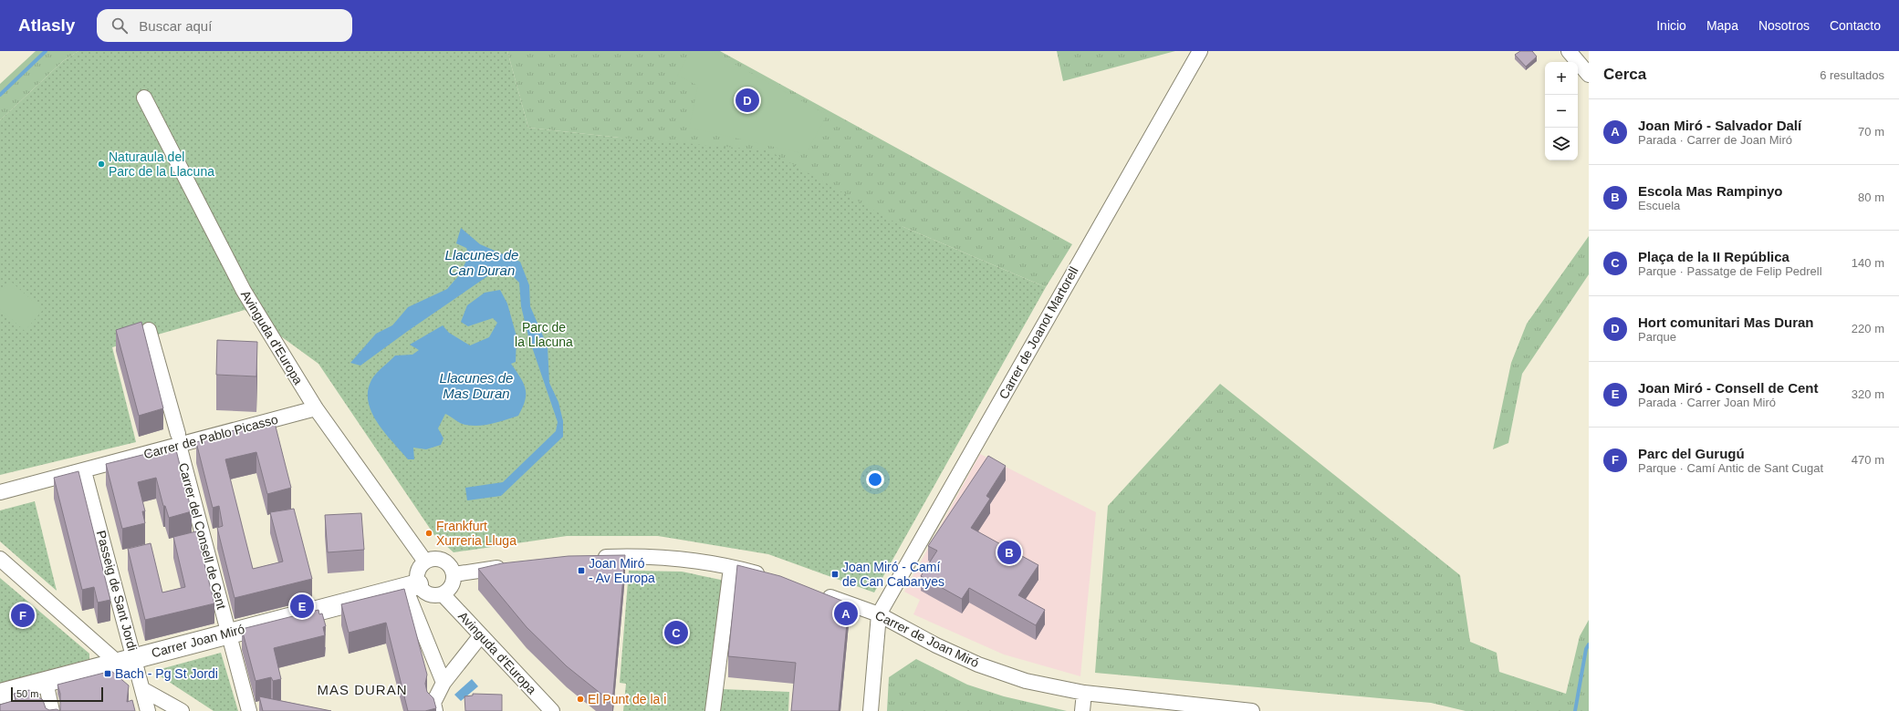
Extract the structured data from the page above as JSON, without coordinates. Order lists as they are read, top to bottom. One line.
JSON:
{"streets":{"street":["Carrer de Joanot Martorell","Avinguda d'Europa","Carrer de Pablo Picasso","Carrer del Consell de Cent","Passeig de Sant Jordi","Carrer de Joan Miró","Carrer Joan Miró"]},"crossings":[["Carrer de Joanot Martorell","Carrer de Joan Miró"],["Avinguda d'Europa","Carrer de Pablo Picasso"],["Avinguda d'Europa","Carrer Joan Miró"],["Carrer de Pablo Picasso","Carrer del Consell de Cent"],["Carrer de Pablo Picasso","Passeig de Sant Jordi"],["Carrer del Consell de Cent","Carrer Joan Miró"],["Passeig de Sant Jordi","Carrer Joan Miró"]],"districts":["MAS DURAN"],"water":["Llacunes de Can Duran","Llacunes de Mas Duran"],"parks":["Parc de la Llacuna"],"places":{"other":["Naturaula del Parc de la Llacuna","Frankfurt Xurreria Lluga","El Punt de la i"],"transit":["Joan Miró - Av Europa","Joan Miró - Camí de Can Cabanyes","Bach - Pg St Jordi"]},"scale_bar":"50 m","page":{"header":"Atlasly","search":"Buscar aquí","nav":["Inicio","Mapa","Nosotros","Contacto"],"heading":["Cerca","6 resultados"],"map_buttons":["+","−"],"pins":["D","B","E","A","F","C"],"list":[{"mark":"A","name":"Joan Miró - Salvador Dalí","note":"Parada · Carrer de Joan Miró","value":"70 m"},{"mark":"B","name":"Escola Mas Rampinyo","note":"Escuela","value":"80 m"},{"mark":"C","name":"Plaça de la II República","note":"Parque · Passatge de Felip Pedrell","value":"140 m"},{"mark":"D","name":"Hort comunitari Mas Duran","note":"Parque","value":"220 m"},{"mark":"E","name":"Joan Miró - Consell de Cent","note":"Parada · Carrer Joan Miró","value":"320 m"},{"mark":"F","name":"Parc del Gurugú","note":"Parque · Camí Antic de Sant Cugat","value":"470 m"}],"scale":"50 m"}}
